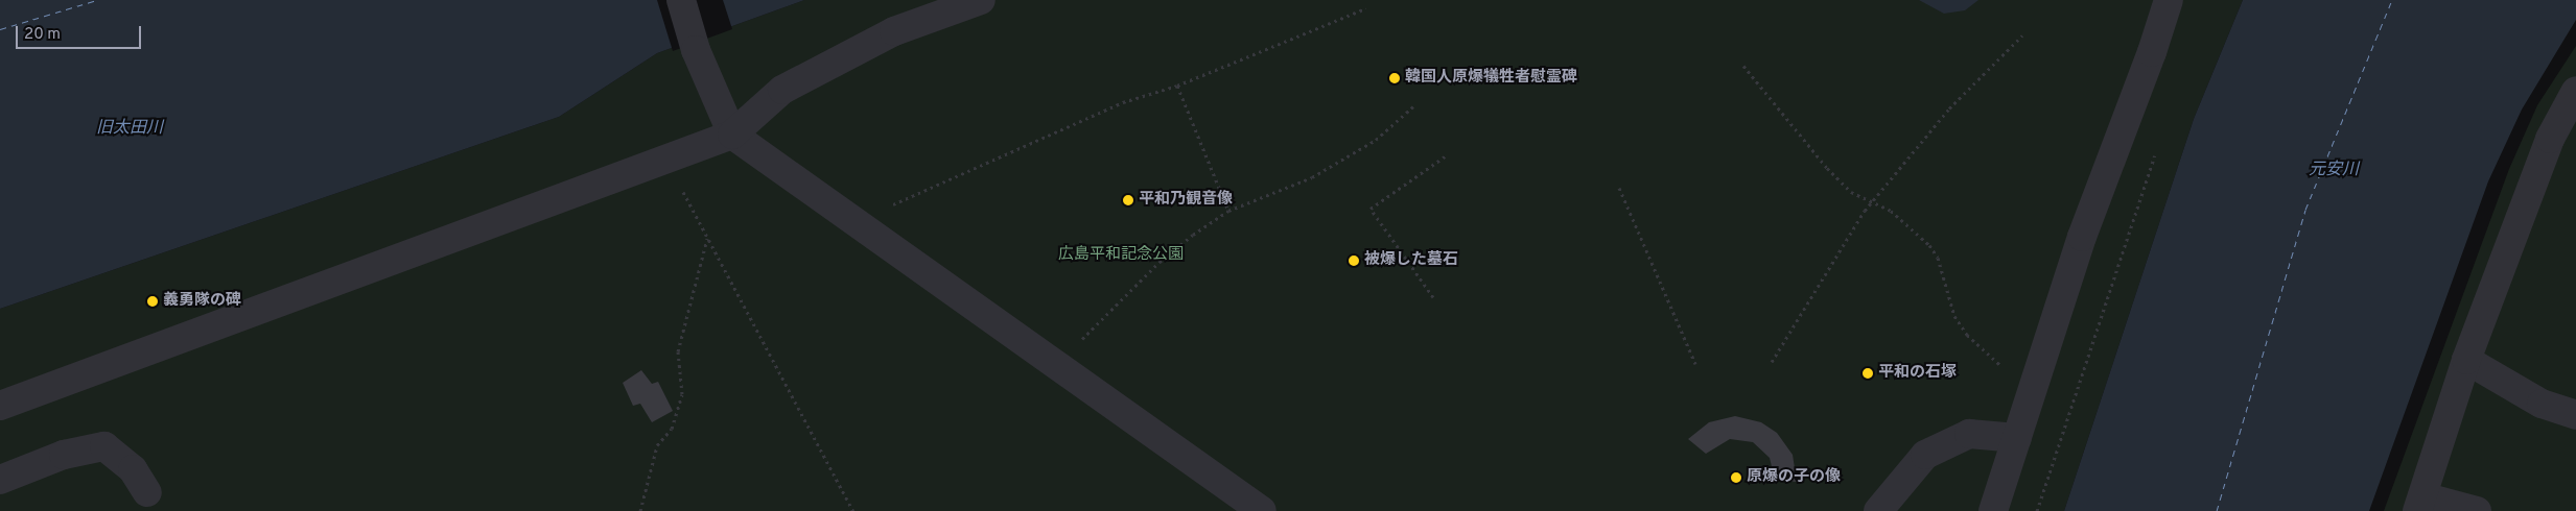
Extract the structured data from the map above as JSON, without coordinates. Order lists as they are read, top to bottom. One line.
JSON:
{"water":["旧太田川","元安川"],"parks":["広島平和記念公園"],"places":["韓国人原爆犠牲者慰霊碑","平和乃観音像","被爆した墓石","義勇隊の碑","平和の石塚","原爆の子の像"],"scale_bar":"20 m"}
